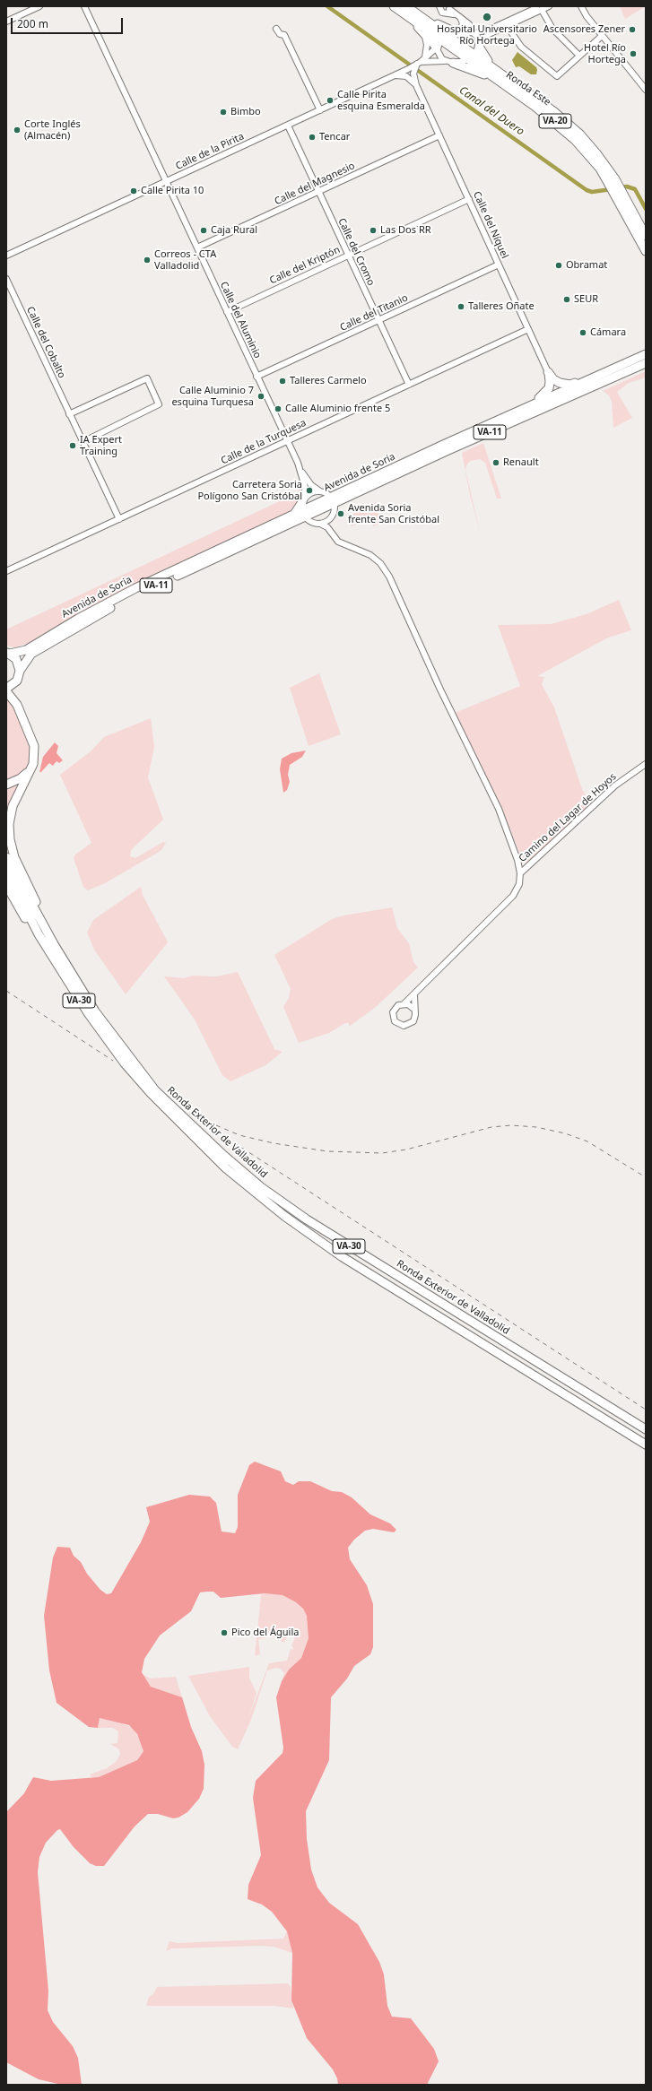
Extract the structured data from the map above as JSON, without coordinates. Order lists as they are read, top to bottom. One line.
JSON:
{"streets":{"highway":["Ronda Este","VA-20","VA-11","Avenida de Soria","VA-30","Ronda Exterior de Valladolid"],"street":["Calle de la Pirita","Calle del Magnesio","Calle del Níquel","Calle del Cromo","Calle del Kriptón","Calle del Titanio","Calle del Aluminio","Calle del Cobalto","Calle de la Turquesa","Camino del Lagar de Hoyos"]},"crossings":[["Ronda Este","Calle de la Pirita"],["Calle de la Pirita","Calle del Níquel"],["Calle de la Pirita","Calle del Cromo"],["Calle de la Pirita","Calle del Aluminio"],["Calle del Magnesio","Calle del Níquel"],["Calle del Magnesio","Calle del Cromo"],["Calle del Magnesio","Calle del Aluminio"],["Calle del Níquel","Calle del Kriptón"],["Calle del Níquel","Calle del Titanio"],["Calle del Níquel","Calle de la Turquesa"],["Calle del Cromo","Calle del Kriptón"],["Calle del Cromo","Calle del Titanio"],["Calle del Cromo","Calle de la Turquesa"],["Calle del Kriptón","Calle del Aluminio"],["Calle del Titanio","Calle del Aluminio"],["Calle del Aluminio","Calle de la Turquesa"],["Calle del Aluminio","Avenida de Soria"],["Calle del Cobalto","Calle de la Turquesa"],["VA-11","Avenida de Soria"]],"water":["Canal del Duero"],"places":["Hospital Universitario Río Hortega","Ascensores Zener","Hotel Río Hortega","Calle Pirita esquina Esmeralda","Bimbo","Corte Inglés (Almacén)","Tencar","Calle Pirita 10","Caja Rural","Las Dos RR","Correos - CTA Valladolid","Obramat","SEUR","Talleres Oñate","Cámara","Talleres Carmelo","Calle Aluminio 7 esquina Turquesa","Calle Aluminio frente 5","IA Expert Training","Renault","Carretera Soria Polígono San Cristóbal","Avenida Soria frente San Cristóbal","Pico del Águila"],"scale_bar":"200 m"}
